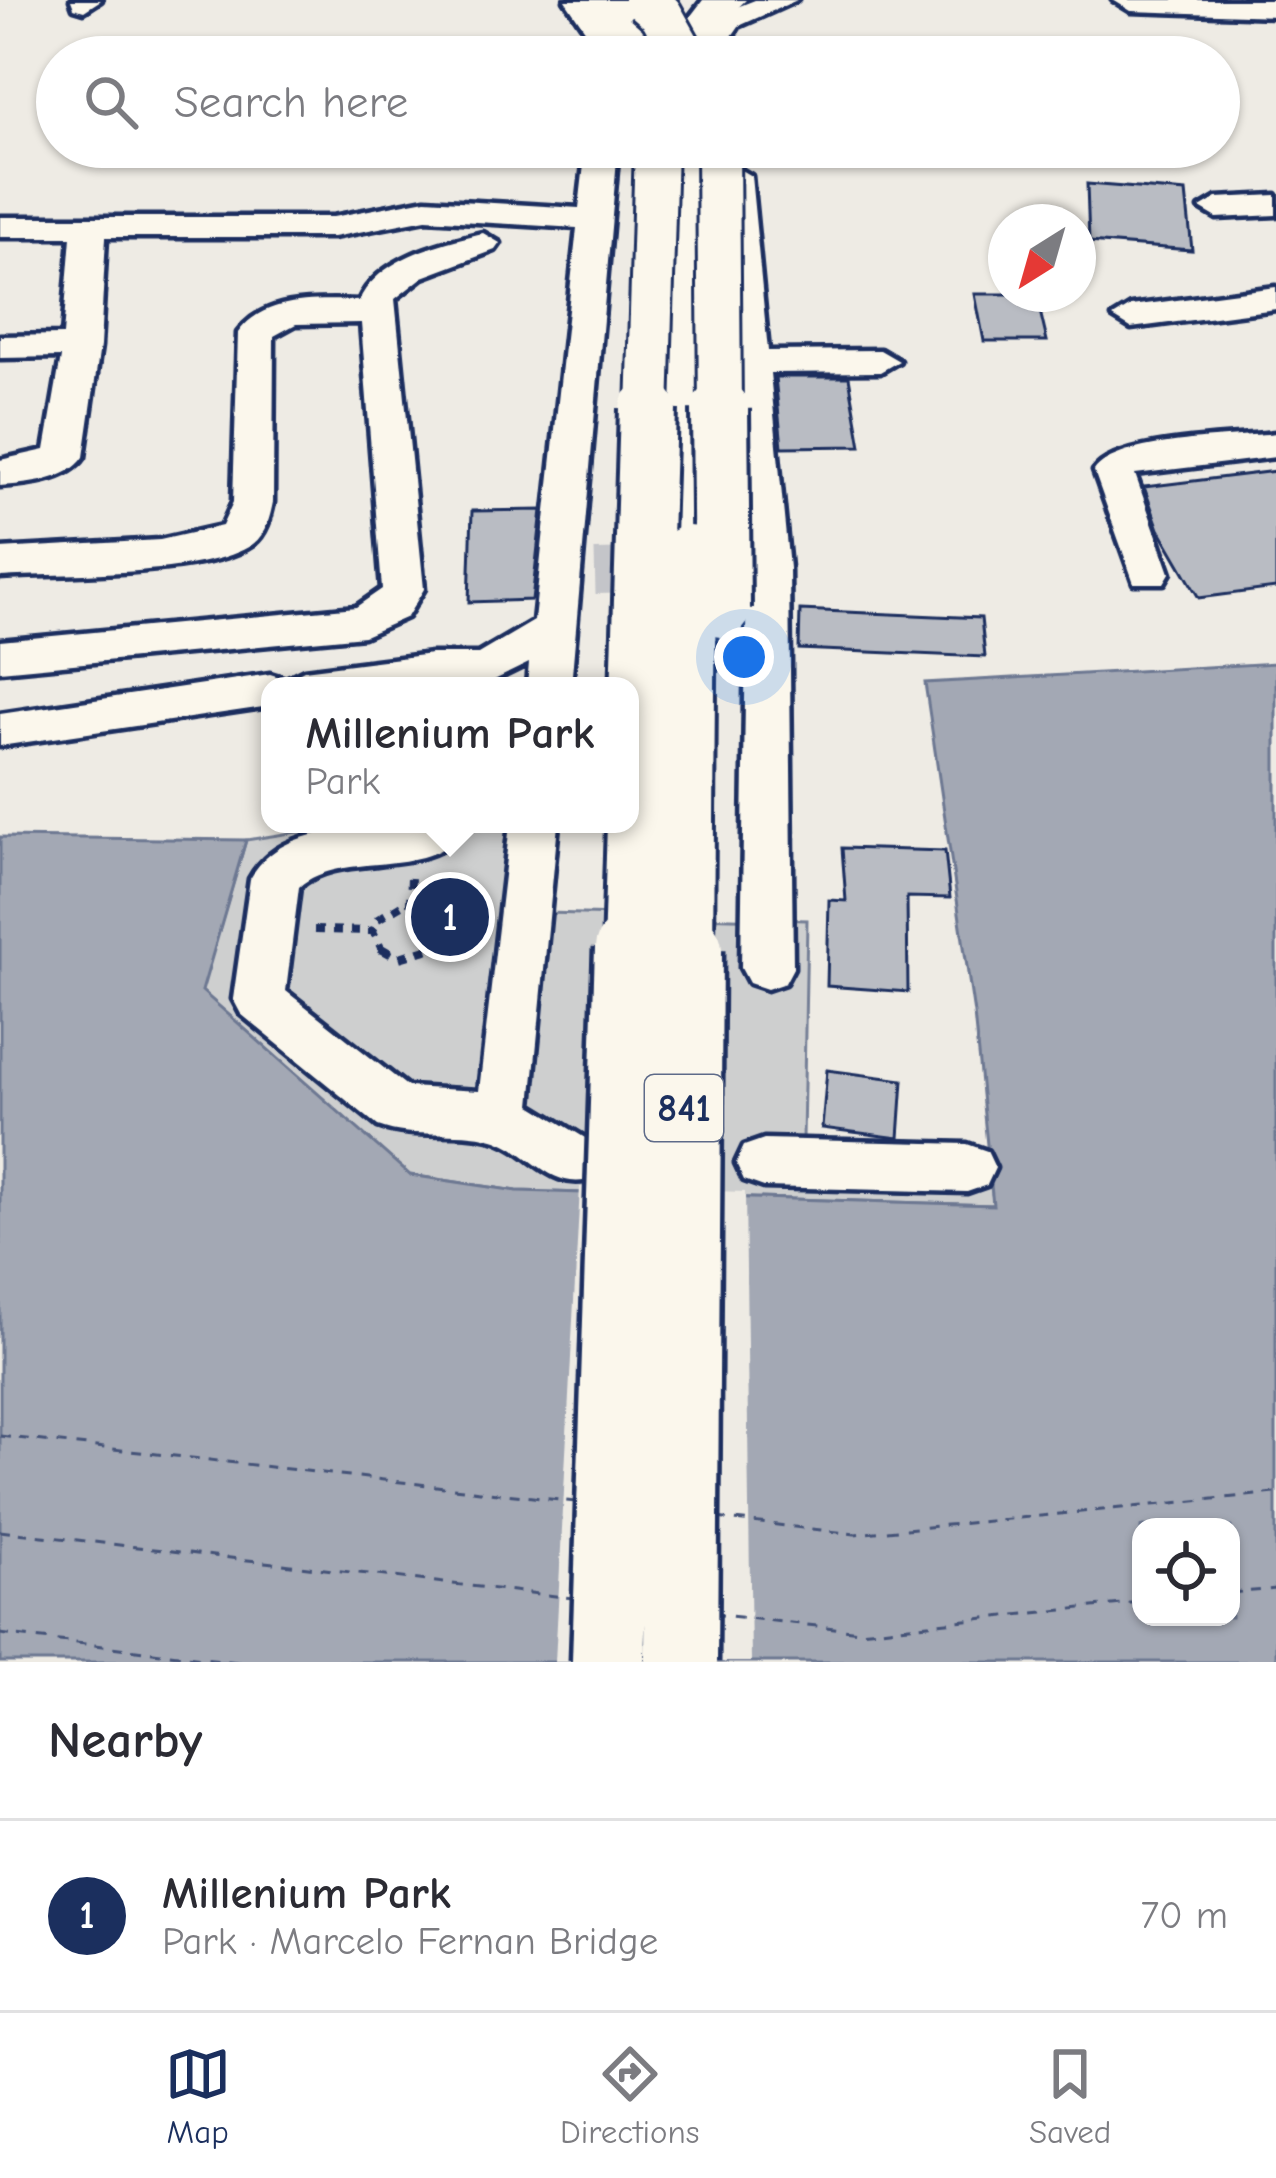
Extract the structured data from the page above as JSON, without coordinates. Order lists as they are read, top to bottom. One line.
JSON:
{"streets":{"main road":["841"]},"north":"bottom left","page":{"search":"Search here","popup":["Millenium Park","Park"],"pins":"1","heading":"Nearby","list":[{"mark":"1","name":"Millenium Park","note":"Park · Marcelo Fernan Bridge","value":"70 m"}],"nav":["Map","Directions","Saved"]}}
